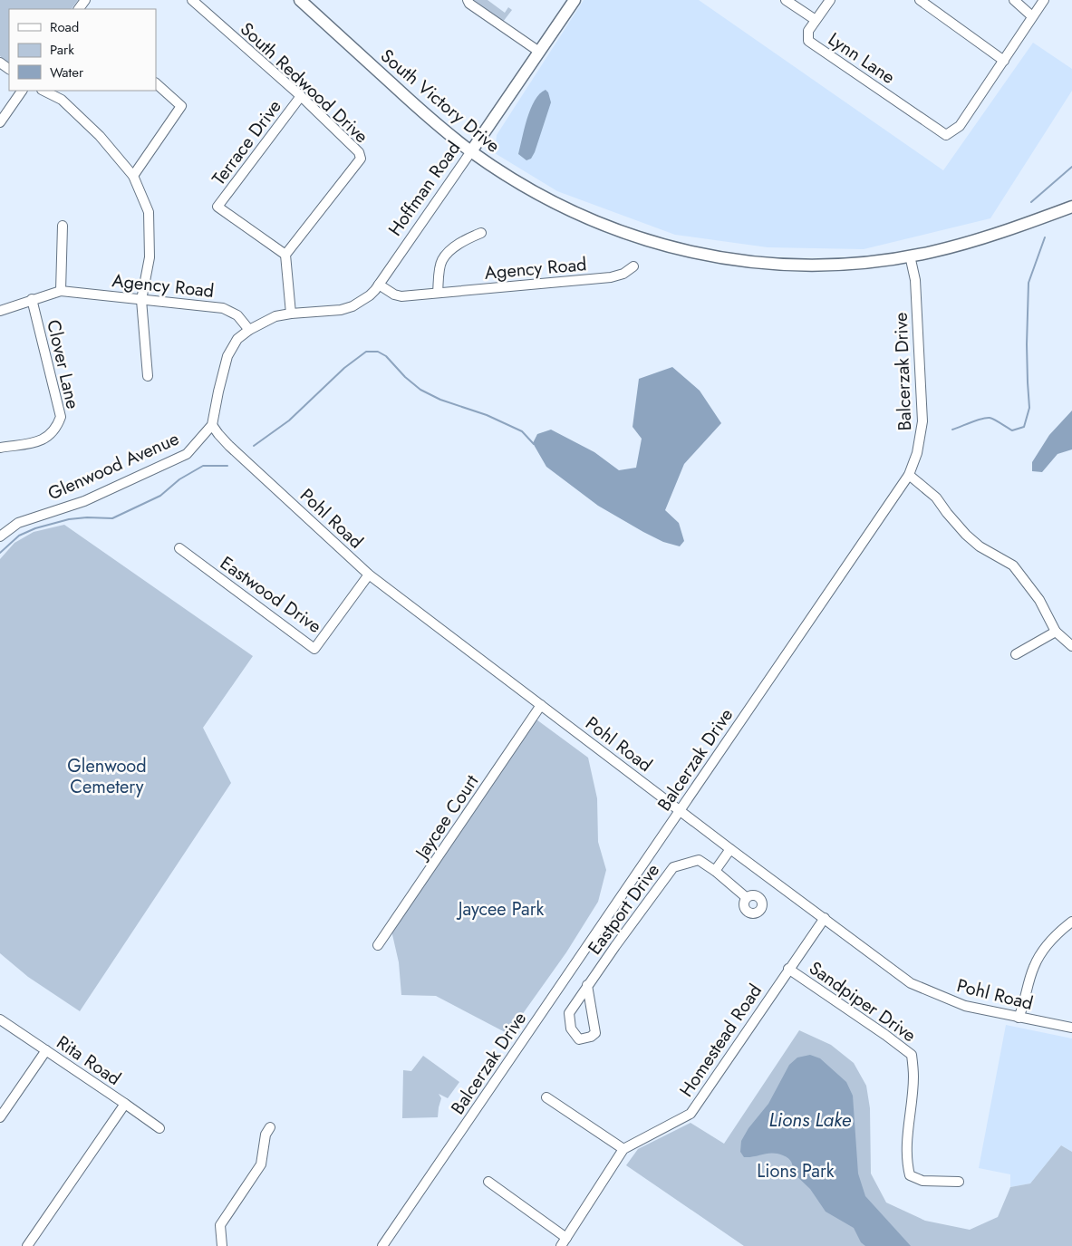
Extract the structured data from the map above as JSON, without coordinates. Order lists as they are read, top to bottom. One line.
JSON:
{"streets":{"main road":["South Victory Drive","Hoffman Road"],"street":["Lynn Lane","South Redwood Drive","Terrace Drive","Agency Road","Clover Lane","Balcerzak Drive","Glenwood Avenue","Pohl Road","Eastwood Drive","Jaycee Court","Eastport Drive","Sandpiper Drive","Homestead Road","Rita Road"]},"crossings":[["South Redwood Drive","Terrace Drive"],["South Victory Drive","Hoffman Road"],["South Victory Drive","Balcerzak Drive"],["Hoffman Road","Agency Road"],["Agency Road","Clover Lane"],["Agency Road","Glenwood Avenue"],["Balcerzak Drive","Pohl Road"],["Glenwood Avenue","Pohl Road"],["Pohl Road","Eastwood Drive"],["Pohl Road","Jaycee Court"],["Pohl Road","Homestead Road"],["Sandpiper Drive","Homestead Road"]],"water":["Lions Lake"],"parks":["Glenwood Cemetery","Jaycee Park","Lions Park"],"legend":["Road","Park","Water"]}
